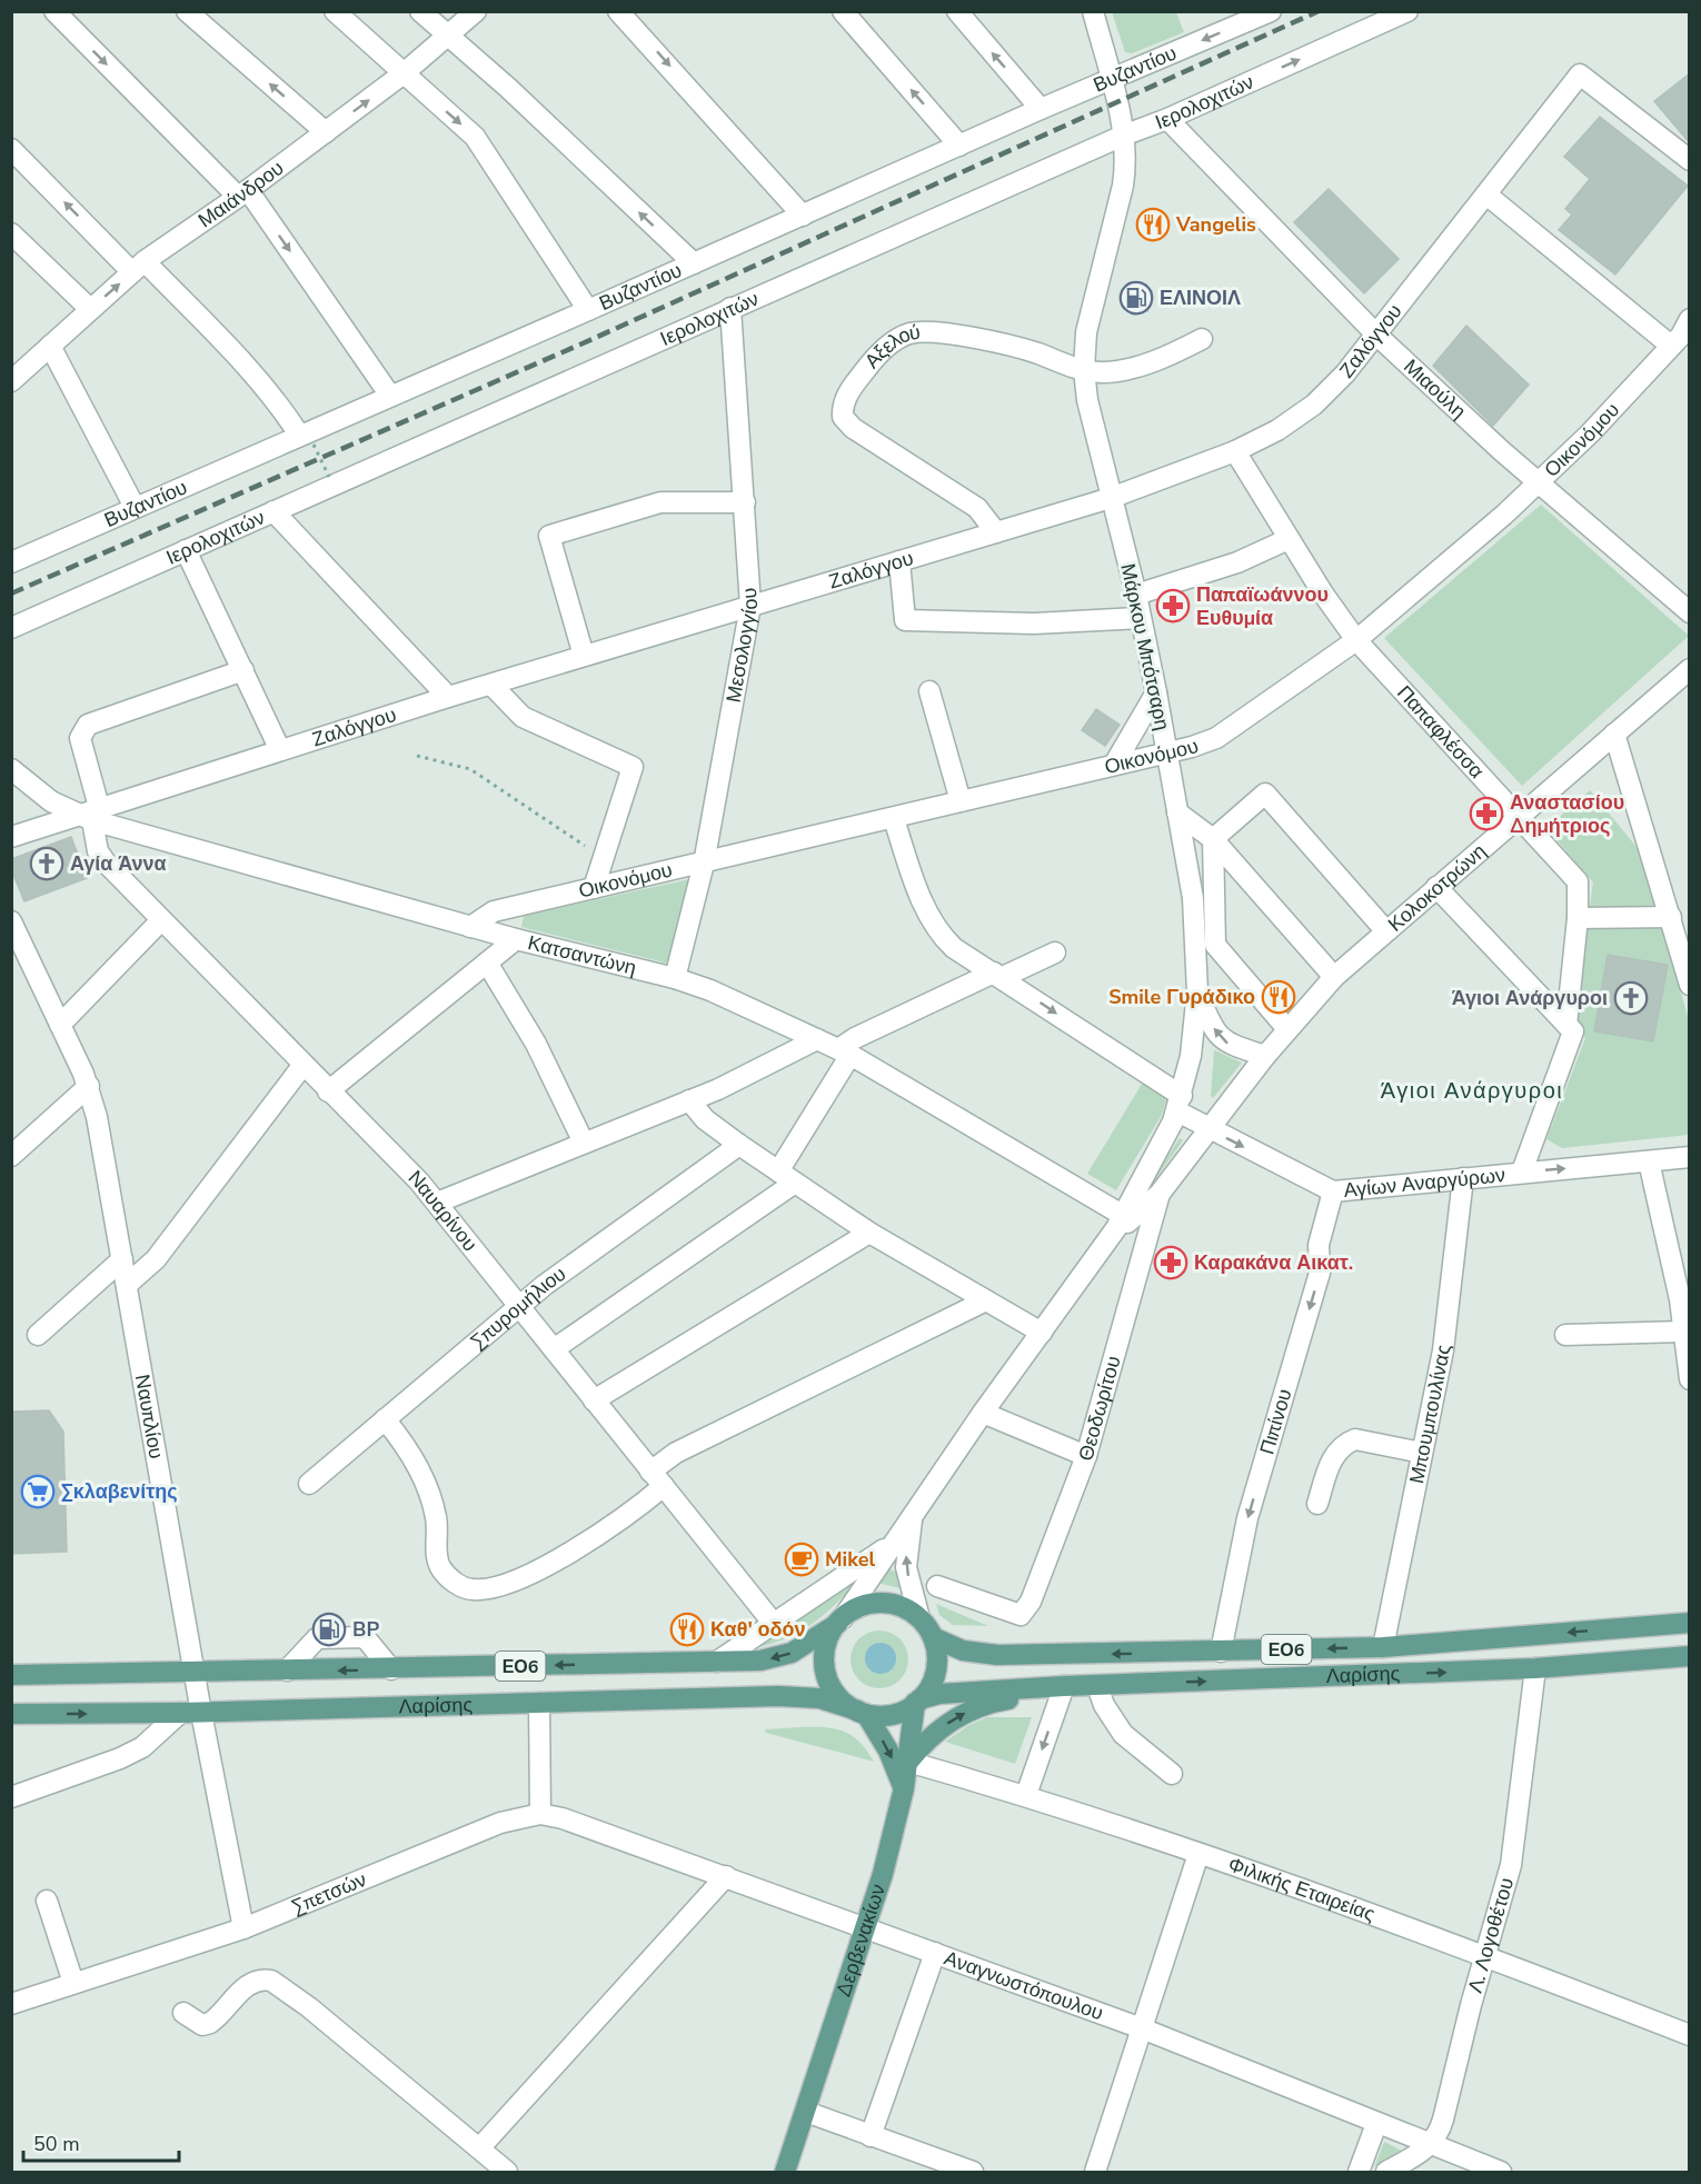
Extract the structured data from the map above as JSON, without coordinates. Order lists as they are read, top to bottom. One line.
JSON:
{"streets":{"main road":["ΕΟ6","Λαρίσης","Δερβενακίων"],"street":["Βυζαντίου","Ιερολοχιτών","Μαιάνδρου","Ζαλόγγου","Αξελού","Μιαούλη","Οικονόμου","Μεσολογγίου","Μάρκου Μπότσαρη","Παπαφλέσσα","Κολοκοτρώνη","Κατσαντώνη","Αγίων Αναργύρων","Ναυαρίνου","Σπυρομήλιου","Θεοδωρίτου","Μπουμπουλίνας","Ναυπλίου","Πιπίνου","Φιλικής Εταιρείας","Σπετσών","Λ. Λογοθέτου","Αναγνωστόπουλου"]},"crossings":[["Βυζαντίου","Μάρκου Μπότσαρη"],["Ιερολοχιτών","Μιαούλη"],["Ιερολοχιτών","Μεσολογγίου"],["Ιερολοχιτών","Μάρκου Μπότσαρη"],["Ζαλόγγου","Αξελού"],["Ζαλόγγου","Μιαούλη"],["Ζαλόγγου","Μεσολογγίου"],["Ζαλόγγου","Μάρκου Μπότσαρη"],["Ζαλόγγου","Παπαφλέσσα"],["Ζαλόγγου","Κατσαντώνη"],["Ζαλόγγου","Ναυαρίνου"],["Αξελού","Μάρκου Μπότσαρη"],["Μιαούλη","Οικονόμου"],["Οικονόμου","Μεσολογγίου"],["Οικονόμου","Μάρκου Μπότσαρη"],["Οικονόμου","Παπαφλέσσα"],["Οικονόμου","Κατσαντώνη"],["Οικονόμου","Αγίων Αναργύρων"],["Μεσολογγίου","Κατσαντώνη"],["Μάρκου Μπότσαρη","Κολοκοτρώνη"],["Μάρκου Μπότσαρη","Κατσαντώνη"],["Μάρκου Μπότσαρη","Αγίων Αναργύρων"],["Μάρκου Μπότσαρη","Θεοδωρίτου"],["Μάρκου Μπότσαρη","ΕΟ6"],["Μάρκου Μπότσαρη","Λαρίσης"],["Μάρκου Μπότσαρη","Δερβενακίων"],["Παπαφλέσσα","Κολοκοτρώνη"],["Παπαφλέσσα","Αγίων Αναργύρων"],["Κολοκοτρώνη","Αγίων Αναργύρων"],["Κατσαντώνη","Ναυαρίνου"],["Αγίων Αναργύρων","Μπουμπουλίνας"],["Αγίων Αναργύρων","Πιπίνου"],["Ναυαρίνου","Σπυρομήλιου"],["Μπουμπουλίνας","Λαρίσης"],["Ναυπλίου","Λαρίσης"],["Ναυπλίου","Σπετσών"],["Πιπίνου","Λαρίσης"],["ΕΟ6","Λαρίσης"],["ΕΟ6","Δερβενακίων"],["Λαρίσης","Λ. Λογοθέτου"],["Λαρίσης","Δερβενακίων"],["Φιλικής Εταιρείας","Λ. Λογοθέτου"],["Φιλικής Εταιρείας","Δερβενακίων"],["Σπετσών","Αναγνωστόπουλου"],["Λ. Λογοθέτου","Αναγνωστόπουλου"],["Δερβενακίων","Αναγνωστόπουλου"]],"one_way":["Πιπίνου"],"districts":["Άγιοι Ανάργυροι"],"places":{"restaurant":["Vangelis","Smile Γυράδικο","Καθ' οδόν"],"fuel station":["ΕΛΙΝΟΙΛ","BP"],"pharmacy":["Παπαϊωάννου Ευθυμία","Αναστασίου Δημήτριος","Καρακάνα Αικατ."],"church":["Αγία Άννα","Άγιοι Ανάργυροι"],"supermarket":["Σκλαβενίτης"],"cafe":["Mikel"]},"scale_bar":"50 m"}
